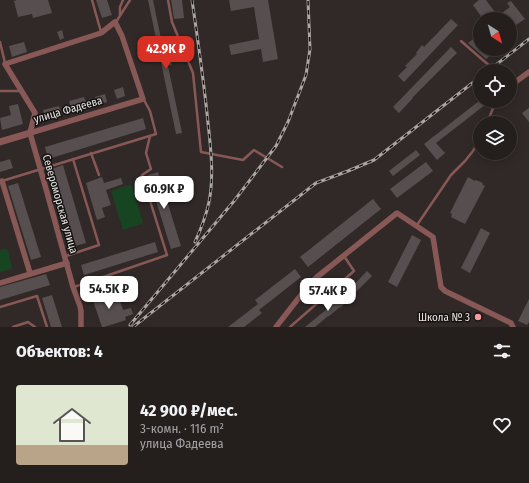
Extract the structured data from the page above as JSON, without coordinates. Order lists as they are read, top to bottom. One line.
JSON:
{"streets":{"street":["улица Фадеева","Североморская улица"]},"crossings":[["улица Фадеева","Североморская улица"]],"places":["Школа № 3"],"north":"bottom right","page":{"price":["42.9K ₽","60.9K ₽","54.5K ₽","57.4K ₽"],"heading":"Объектов: 4","list":[{"name":"42 900 ₽/мес.","note":"3-комн. · 116 m² · улица Фадеева"}]}}
